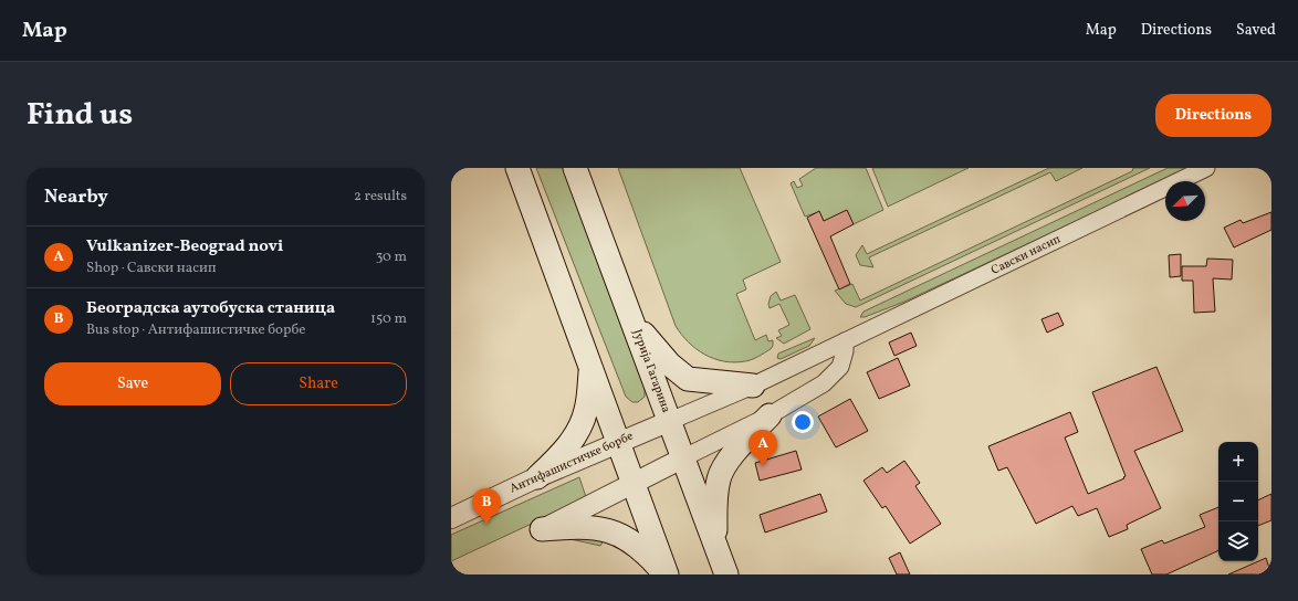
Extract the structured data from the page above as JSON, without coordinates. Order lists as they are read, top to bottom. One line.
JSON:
{"streets":{"main road":["Јурија Гагарина"],"street":["Савски насип","Антифашистичке борбе"]},"crossings":[["Савски насип","Јурија Гагарина"],["Савски насип","Антифашистичке борбе"],["Јурија Гагарина","Антифашистичке борбе"]],"north":"bottom left","page":{"header":"Map","nav":["Map","Directions","Saved"],"title":"Find us","buttons":["Directions",["Save","Share"]],"heading":["Nearby","2 results"],"list":[{"mark":"A","name":"Vulkanizer-Beograd novi","note":"Shop · Савски насип","value":"30 m"},{"mark":"B","name":"Београдска аутобуска станица","note":"Bus stop · Антифашистичке борбе","value":"150 m"}],"pins":["A","B"],"map_buttons":["+","−"]}}
